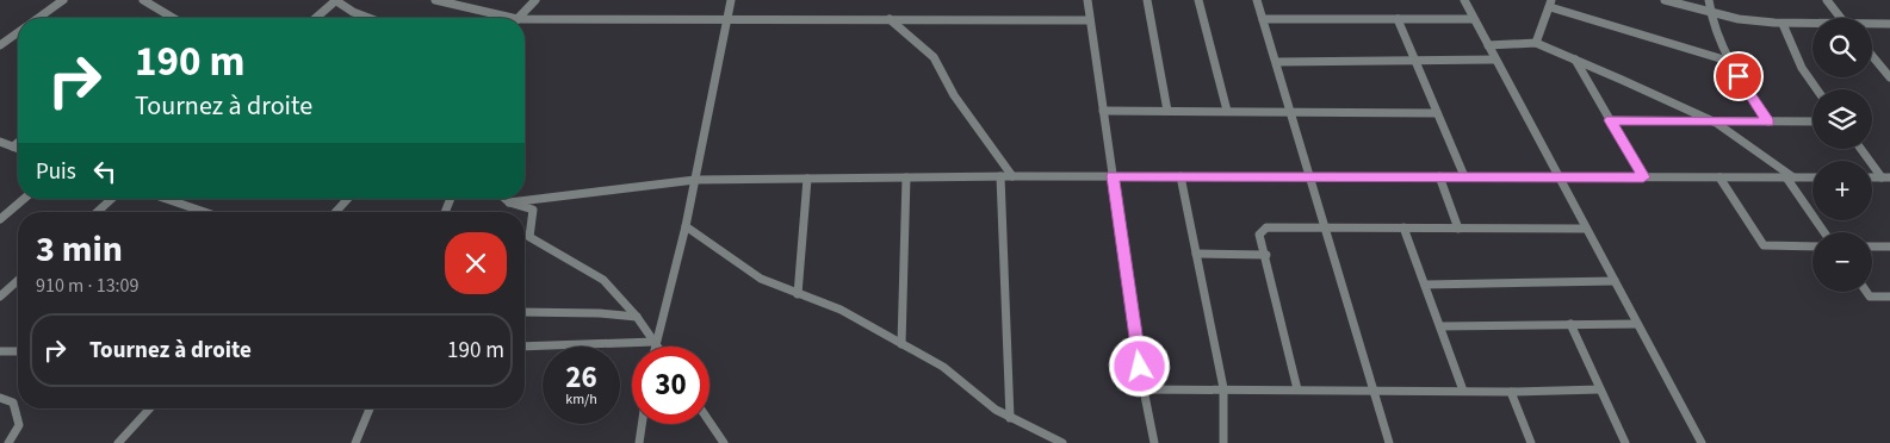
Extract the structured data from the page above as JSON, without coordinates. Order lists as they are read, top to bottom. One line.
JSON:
{"page":{"map_buttons":["+","−"],"turn":["190 m","Tournez à droite"],"then":"Puis","heading":["3 min","910 m · 13:09"],"list":[{"name":"Tournez à droite","value":"190 m"}],"speed":"26 km/h","limit":"30"}}
